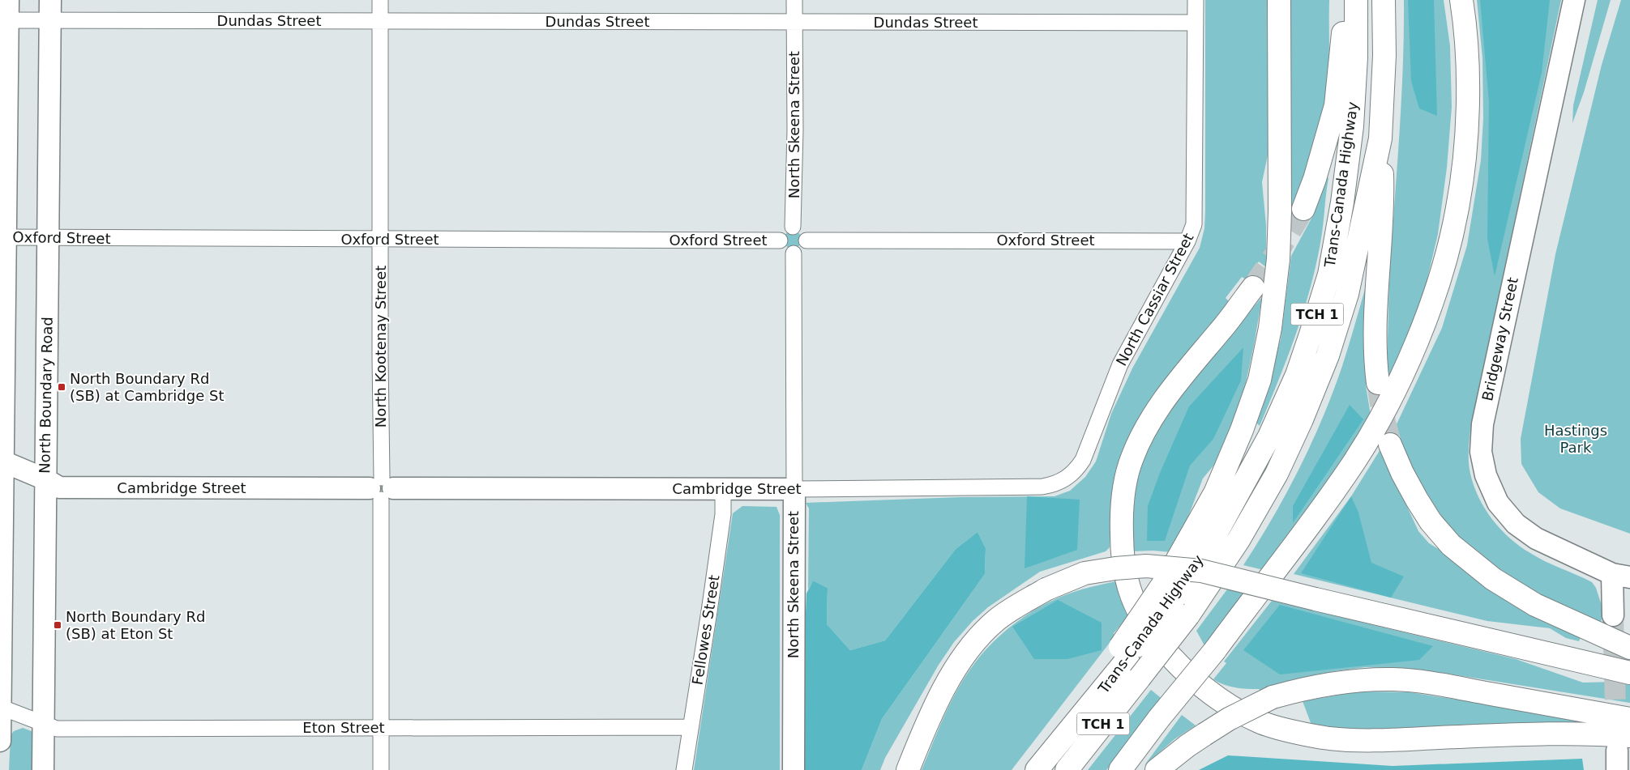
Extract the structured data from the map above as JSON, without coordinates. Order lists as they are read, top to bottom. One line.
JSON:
{"streets":{"highway":["Trans-Canada Highway","TCH 1"],"street":["Dundas Street","North Skeena Street","Oxford Street","North Cassiar Street","Bridgeway Street","North Kootenay Street","North Boundary Road","Cambridge Street","Fellowes Street","Eton Street"]},"crossings":[["Dundas Street","North Skeena Street"],["Dundas Street","North Cassiar Street"],["Dundas Street","North Kootenay Street"],["Dundas Street","North Boundary Road"],["North Skeena Street","Oxford Street"],["North Skeena Street","Cambridge Street"],["Oxford Street","North Cassiar Street"],["Oxford Street","North Kootenay Street"],["Oxford Street","North Boundary Road"],["North Cassiar Street","Cambridge Street"],["North Kootenay Street","Cambridge Street"],["North Kootenay Street","Eton Street"],["North Boundary Road","Cambridge Street"],["North Boundary Road","Eton Street"],["Cambridge Street","Fellowes Street"],["Fellowes Street","Eton Street"]],"parks":["Hastings Park"],"places":{"transit":["North Boundary Rd (SB) at Cambridge St","North Boundary Rd (SB) at Eton St"]}}
